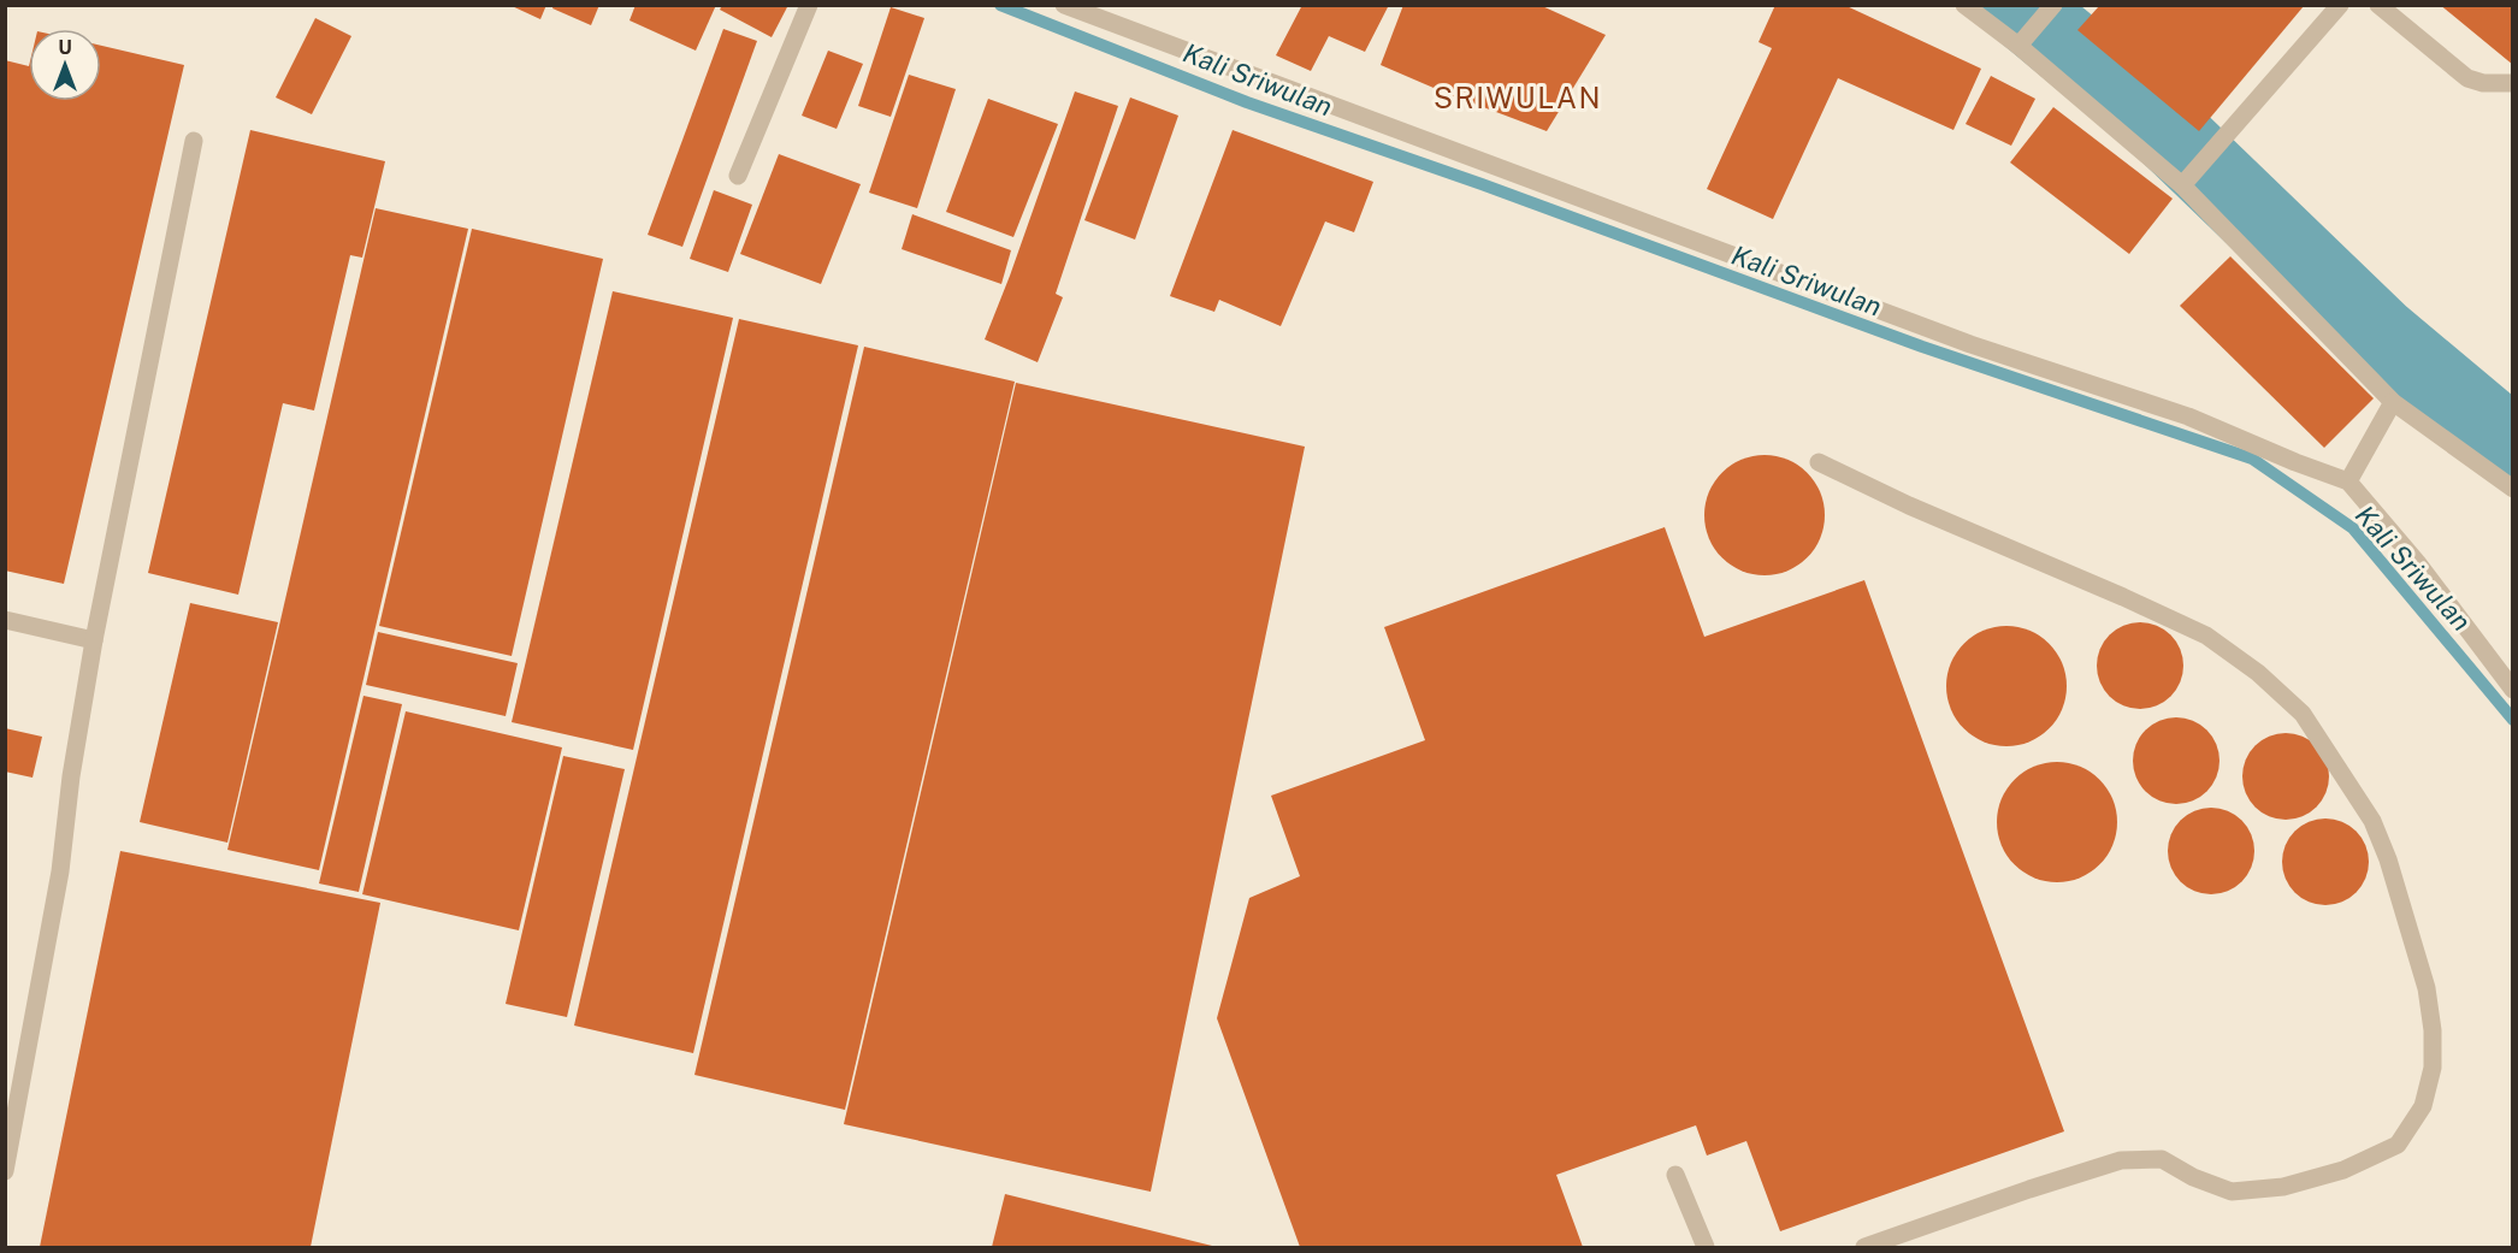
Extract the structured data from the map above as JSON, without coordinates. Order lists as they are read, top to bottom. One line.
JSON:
{"districts":["SRIWULAN"],"water":["Kali Sriwulan"],"north":"top"}
